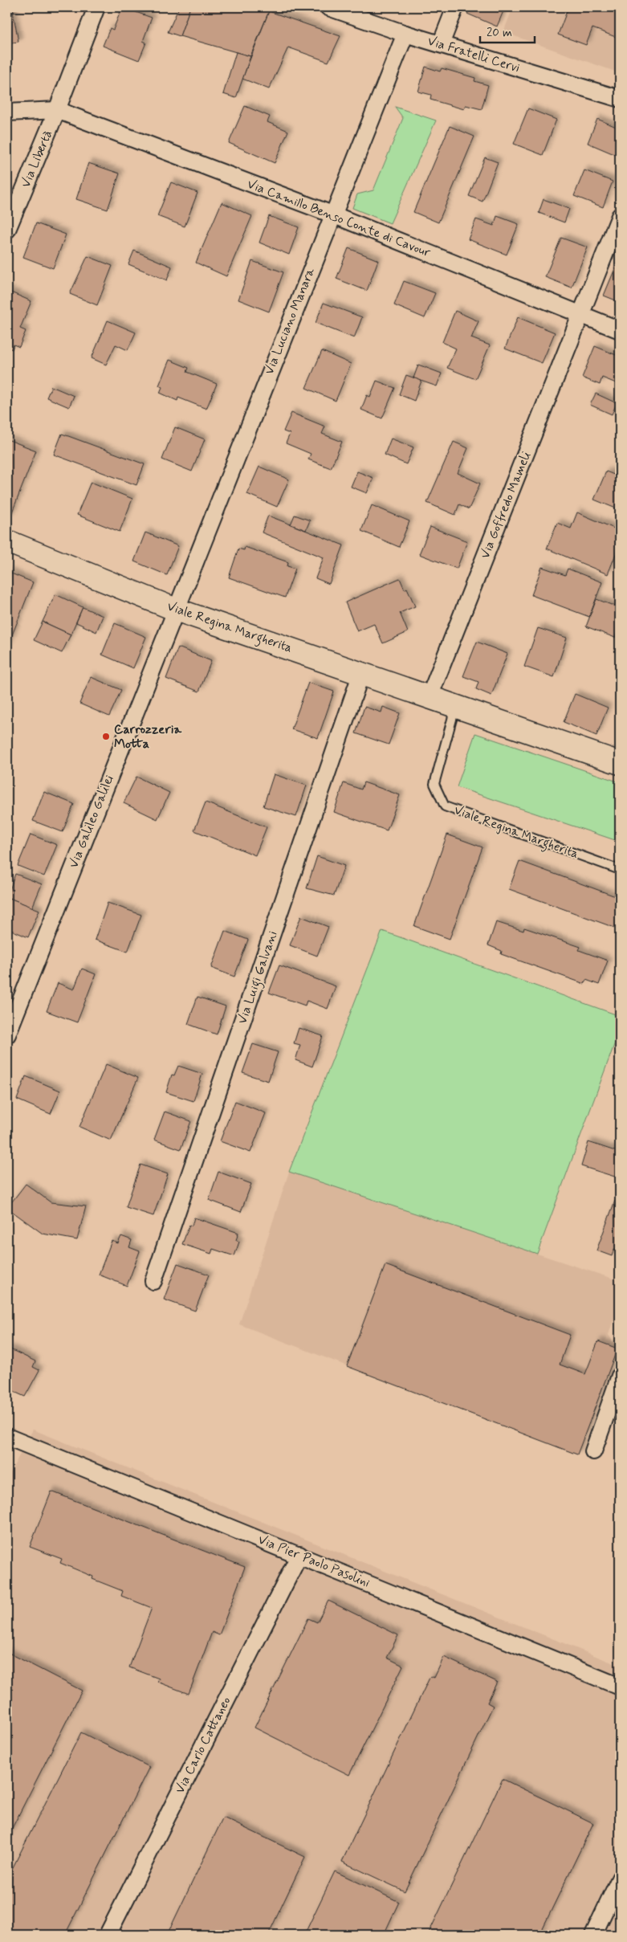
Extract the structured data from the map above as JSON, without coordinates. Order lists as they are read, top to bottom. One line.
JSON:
{"streets":{"street":["Via Fratelli Cervi","Via Libertà","Via Camillo Benso Conte di Cavour","Via Luciano Manara","Via Goffredo Mameli","Viale Regina Margherita","Via Galileo Galilei","Via Luigi Galvani","Via Pier Paolo Pasolini","Via Carlo Cattaneo"]},"crossings":[["Via Fratelli Cervi","Via Luciano Manara"],["Via Libertà","Via Camillo Benso Conte di Cavour"],["Via Camillo Benso Conte di Cavour","Via Luciano Manara"],["Via Camillo Benso Conte di Cavour","Via Goffredo Mameli"],["Via Luciano Manara","Viale Regina Margherita"],["Via Luciano Manara","Via Galileo Galilei"],["Via Goffredo Mameli","Viale Regina Margherita"],["Viale Regina Margherita","Via Galileo Galilei"],["Viale Regina Margherita","Via Luigi Galvani"],["Via Pier Paolo Pasolini","Via Carlo Cattaneo"]],"places":["Carrozzeria Motta"],"scale_bar":"20 m"}
